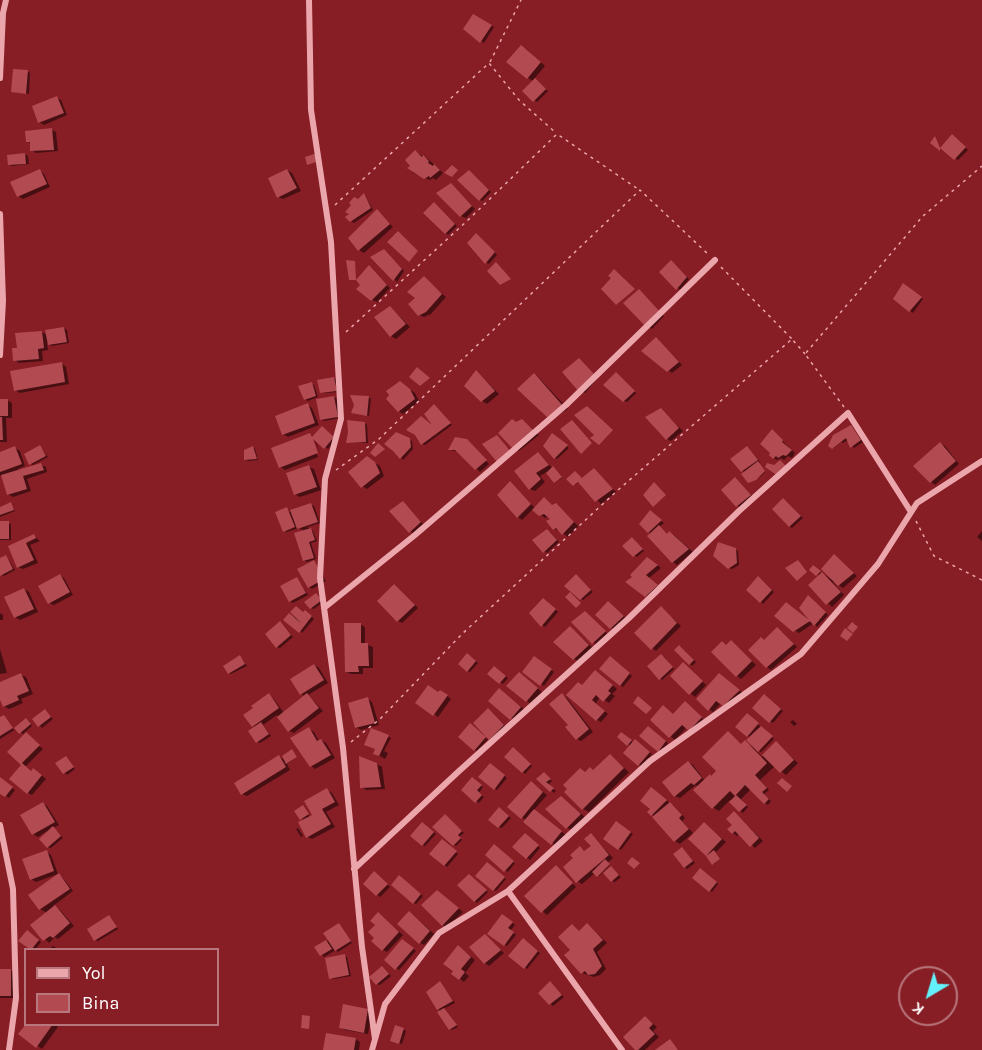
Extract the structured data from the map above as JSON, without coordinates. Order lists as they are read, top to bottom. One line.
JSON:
{"legend":["Yol","Bina"],"north":"bottom left"}
